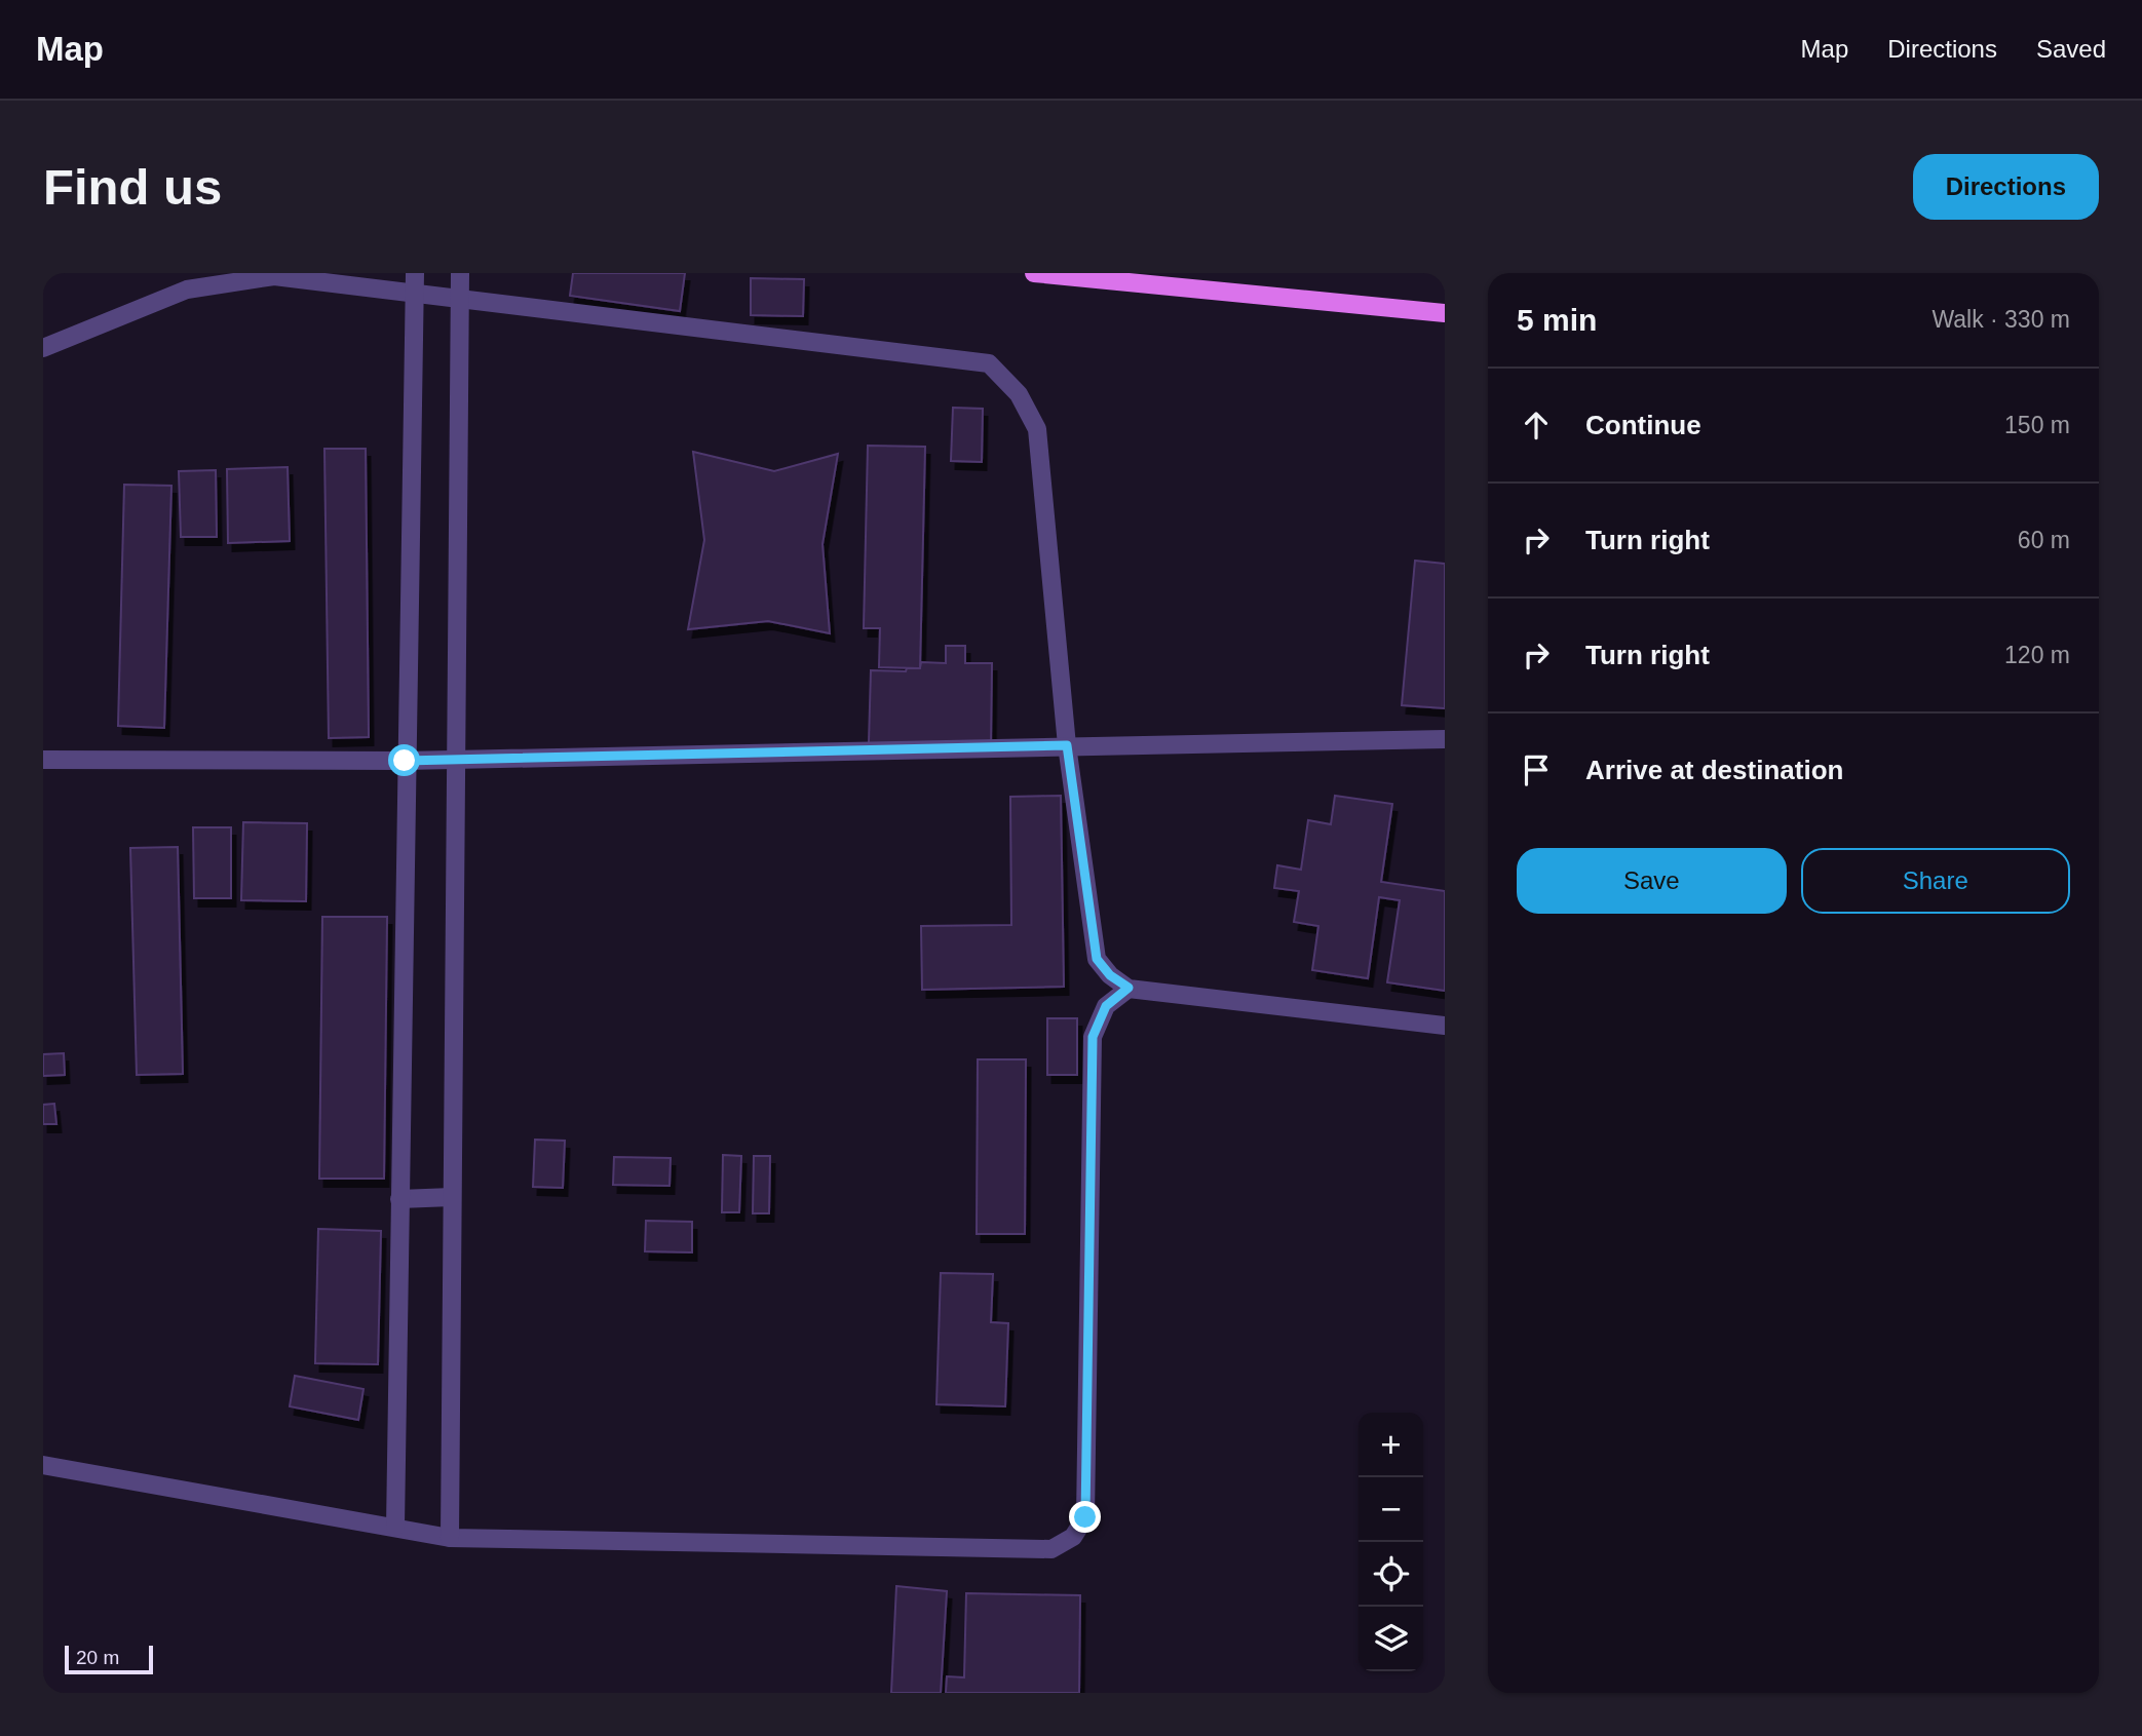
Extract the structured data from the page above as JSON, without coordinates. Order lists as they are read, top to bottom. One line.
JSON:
{"scale_bar":"20 m","page":{"header":"Map","nav":["Map","Directions","Saved"],"buttons":["Directions",["Save","Share"]],"title":"Find us","heading":["5 min","Walk · 330 m"],"list":[["Continue","150 m"],["Turn right","60 m"],["Turn right","120 m"],"Arrive at destination"],"map_buttons":["+","−"],"scale":"20 m"}}
